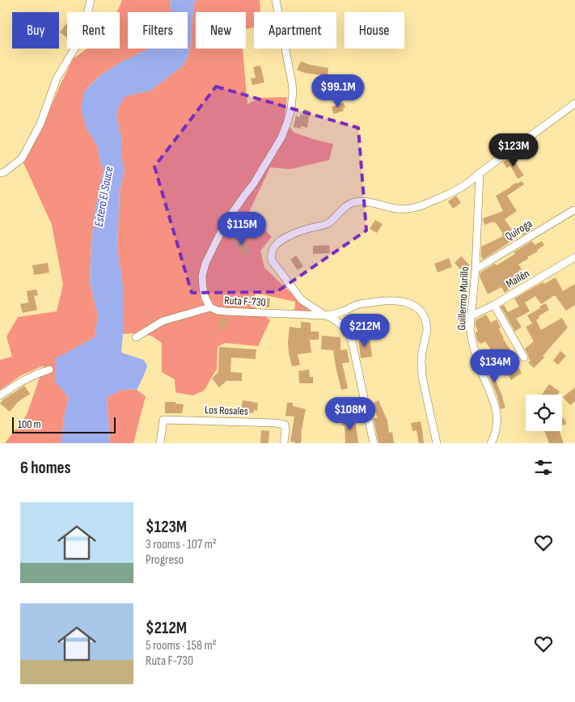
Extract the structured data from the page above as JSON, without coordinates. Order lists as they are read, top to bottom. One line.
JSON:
{"streets":{"street":["Quiroga","Mailén","Guillermo Murillo","Ruta F-730","Los Rosales"]},"crossings":[["Quiroga","Guillermo Murillo"],["Mailén","Guillermo Murillo"]],"water":["Estero El Sauce"],"scale_bar":"100 m","page":{"chip":["Buy","Rent","Filters","New","Apartment","House"],"price":["$99.1M","$123M","$115M","$212M","$134M","$108M"],"scale":"100 m","heading":"6 homes","list":[{"name":"$123M","note":"3 rooms · 107 m² · Progreso"},{"name":"$212M","note":"5 rooms · 158 m² · Ruta F-730"}]}}
